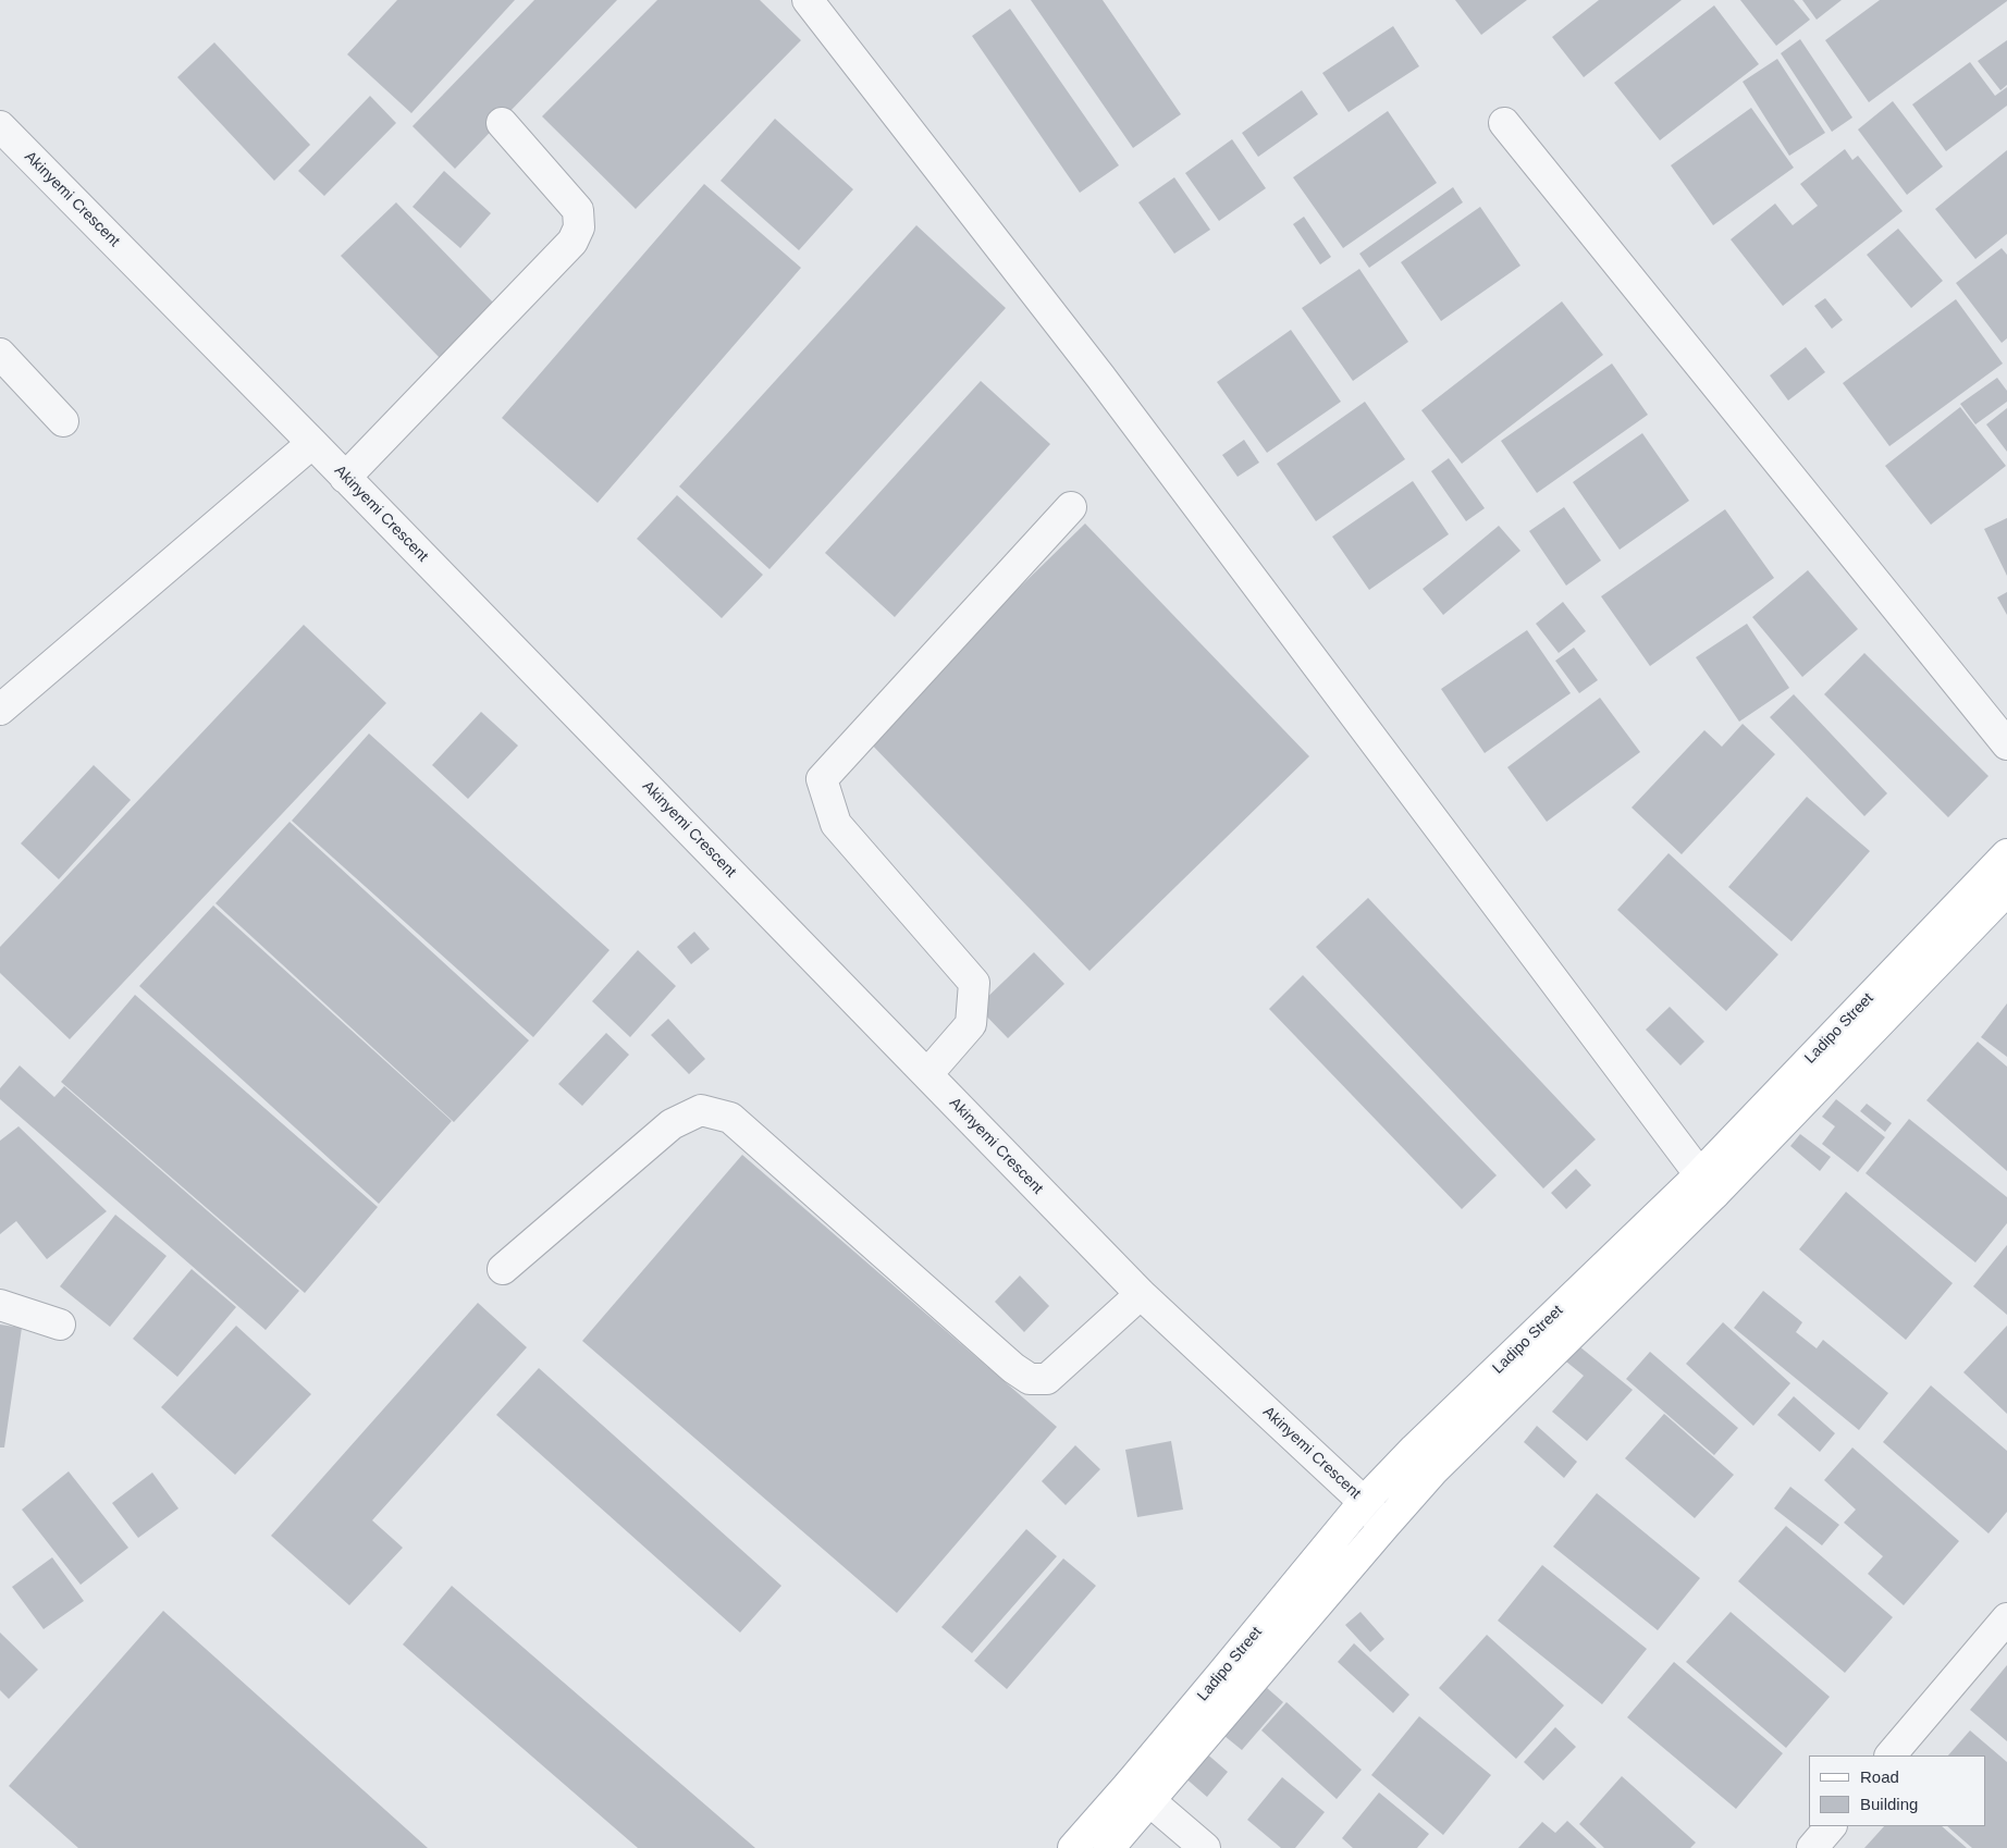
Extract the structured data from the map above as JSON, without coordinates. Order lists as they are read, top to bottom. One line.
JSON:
{"streets":{"main road":["Ladipo Street"],"street":["Akinyemi Crescent"]},"crossings":[["Akinyemi Crescent","Ladipo Street"]],"legend":["Road","Building"]}
